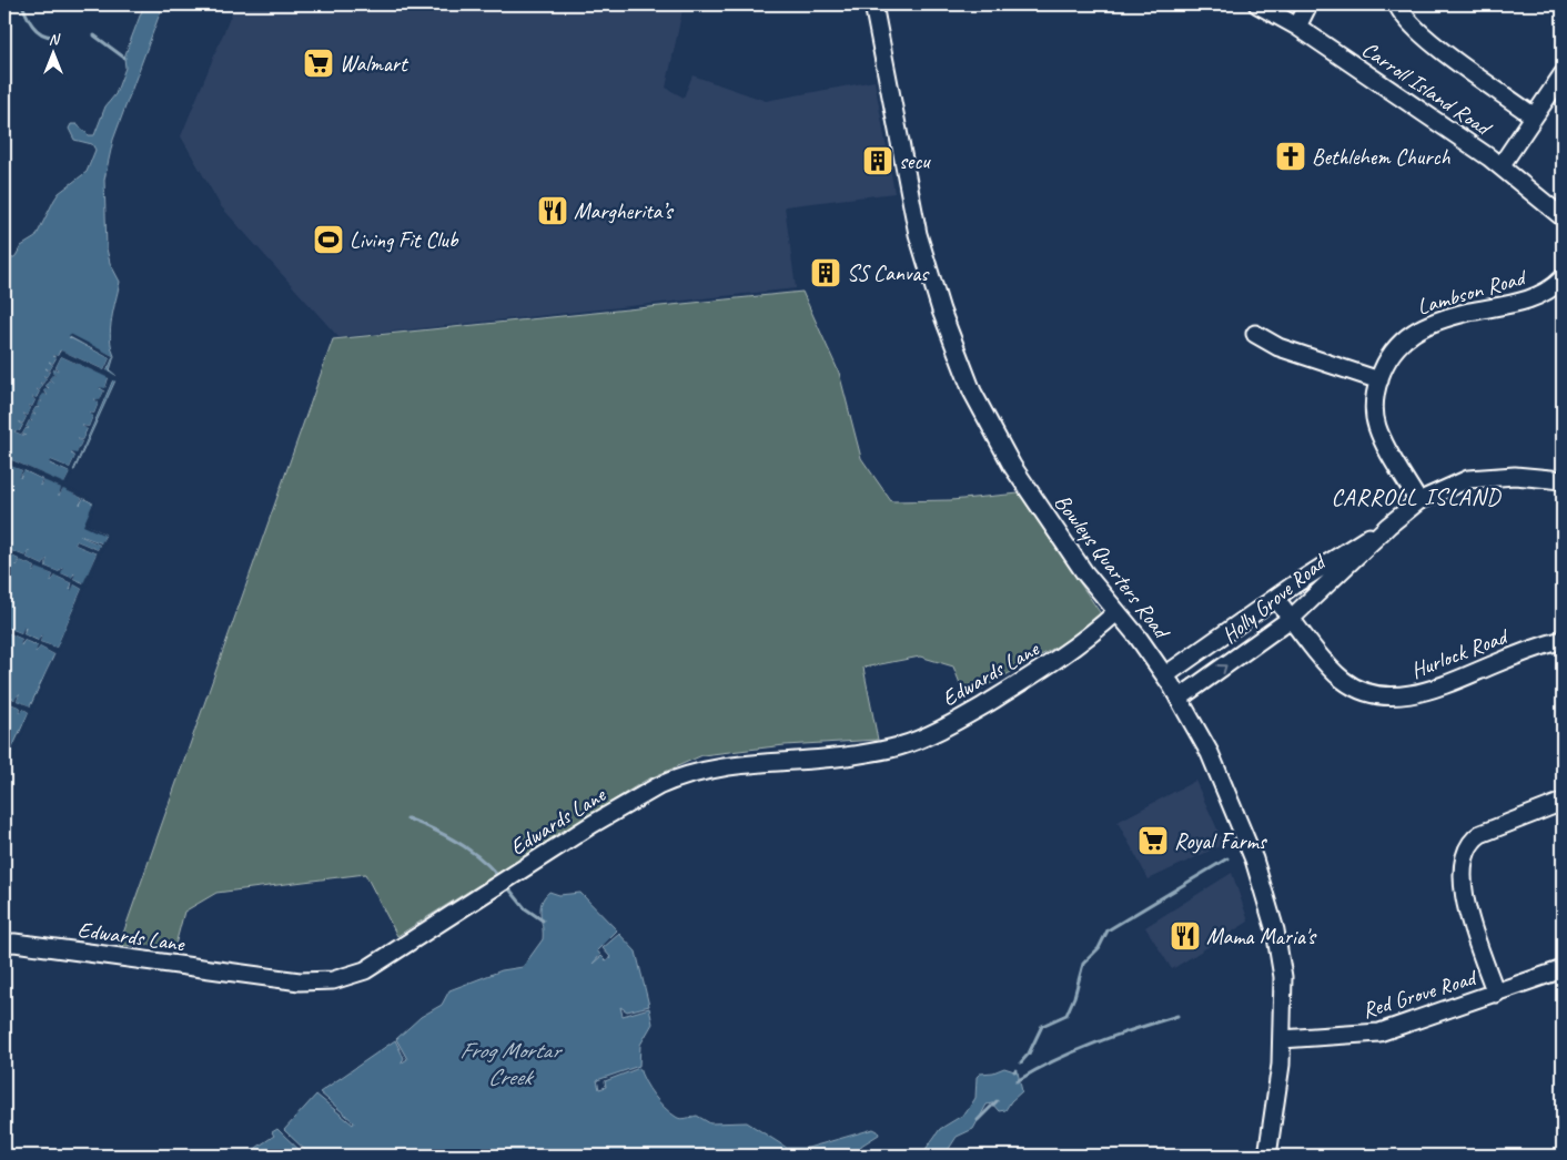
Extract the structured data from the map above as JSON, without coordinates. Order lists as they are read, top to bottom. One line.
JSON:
{"streets":{"street":["Carroll Island Road","Lambson Road","Bowleys Quarters Road","Holly Grove Road","Hurlock Road","Edwards Lane","Red Grove Road"]},"crossings":[["Lambson Road","Holly Grove Road"],["Bowleys Quarters Road","Holly Grove Road"],["Bowleys Quarters Road","Edwards Lane"],["Bowleys Quarters Road","Red Grove Road"],["Holly Grove Road","Hurlock Road"]],"districts":["CARROLL ISLAND"],"water":["Frog Mortar Creek"],"places":{"supermarket":["Walmart","Royal Farms"],"church":["Bethlehem Church"],"building":["secu","SS Canvas"],"restaurant":["Margherita’s","Mama Maria's"],"sports":["Living Fit Club"]},"north":"top"}
